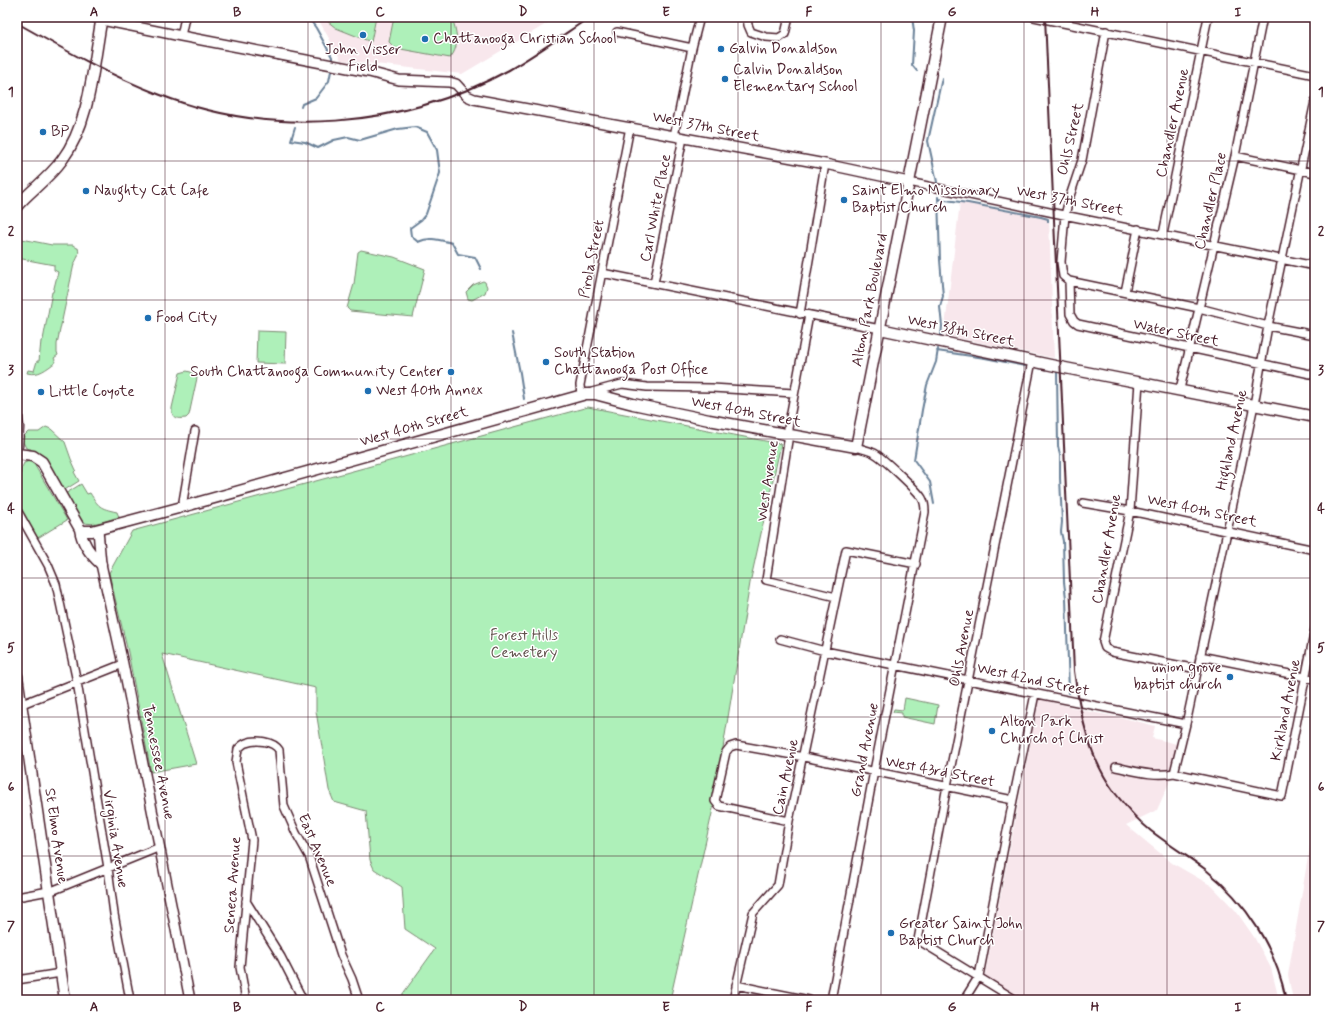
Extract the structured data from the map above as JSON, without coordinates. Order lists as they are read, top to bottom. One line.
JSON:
{"streets":{"main road":["Alton Park Boulevard","West 38th Street","West 40th Street","St Elmo Avenue"],"street":["Chandler Avenue","West 37th Street","Ohls Street","Chandler Place","Carl White Place","Pirola Street","Water Street","Highland Avenue","West Avenue","Ohls Avenue","West 42nd Street","Kirkland Avenue","Grand Avenue","Tennessee Avenue","West 43rd Street","Cain Avenue","Virginia Avenue","East Avenue","Seneca Avenue"]},"crossings":[["Chandler Avenue","West 37th Street"],["Chandler Avenue","West 38th Street"],["Chandler Avenue","West 40th Street"],["Chandler Avenue","Highland Avenue"],["West 37th Street","Ohls Street"],["West 37th Street","Chandler Place"],["West 37th Street","Carl White Place"],["West 37th Street","Pirola Street"],["West 37th Street","Alton Park Boulevard"],["West 37th Street","Highland Avenue"],["Ohls Street","Water Street"],["Chandler Place","West 38th Street"],["Chandler Place","Water Street"],["Carl White Place","West 38th Street"],["Pirola Street","West 38th Street"],["Pirola Street","West 40th Street"],["Alton Park Boulevard","West 38th Street"],["Alton Park Boulevard","West 40th Street"],["West 38th Street","Highland Avenue"],["West 38th Street","West Avenue"],["West 38th Street","Ohls Avenue"],["Water Street","Highland Avenue"],["West 40th Street","Highland Avenue"],["West 40th Street","West Avenue"],["West 40th Street","Grand Avenue"],["West 40th Street","Tennessee Avenue"],["Highland Avenue","West 42nd Street"],["Highland Avenue","Kirkland Avenue"],["West Avenue","Cain Avenue"],["Ohls Avenue","West 42nd Street"],["Ohls Avenue","West 43rd Street"],["West 42nd Street","Grand Avenue"],["West 42nd Street","Cain Avenue"],["Grand Avenue","West 43rd Street"],["Grand Avenue","Cain Avenue"],["West 43rd Street","Cain Avenue"],["East Avenue","Seneca Avenue"]],"parks":["Forest Hills Cemetery"],"places":["John Visser Field","Chattanooga Christian School","Galvin Donaldson","Calvin Donaldson Elementary School","BP","Naughty Cat Cafe","Saint Elmo Missionary Baptist Church","Food City","South Station Chattanooga Post Office","South Chattanooga Community Center","West 40th Annex","Little Coyote","union grove baptist church","Alton Park Church of Christ","Greater Saint John Baptist Church"],"grid":{"columns":["A","B","C","D","E","F","G","H","I"],"rows":["1","2","3","4","5","6","7"]}}
